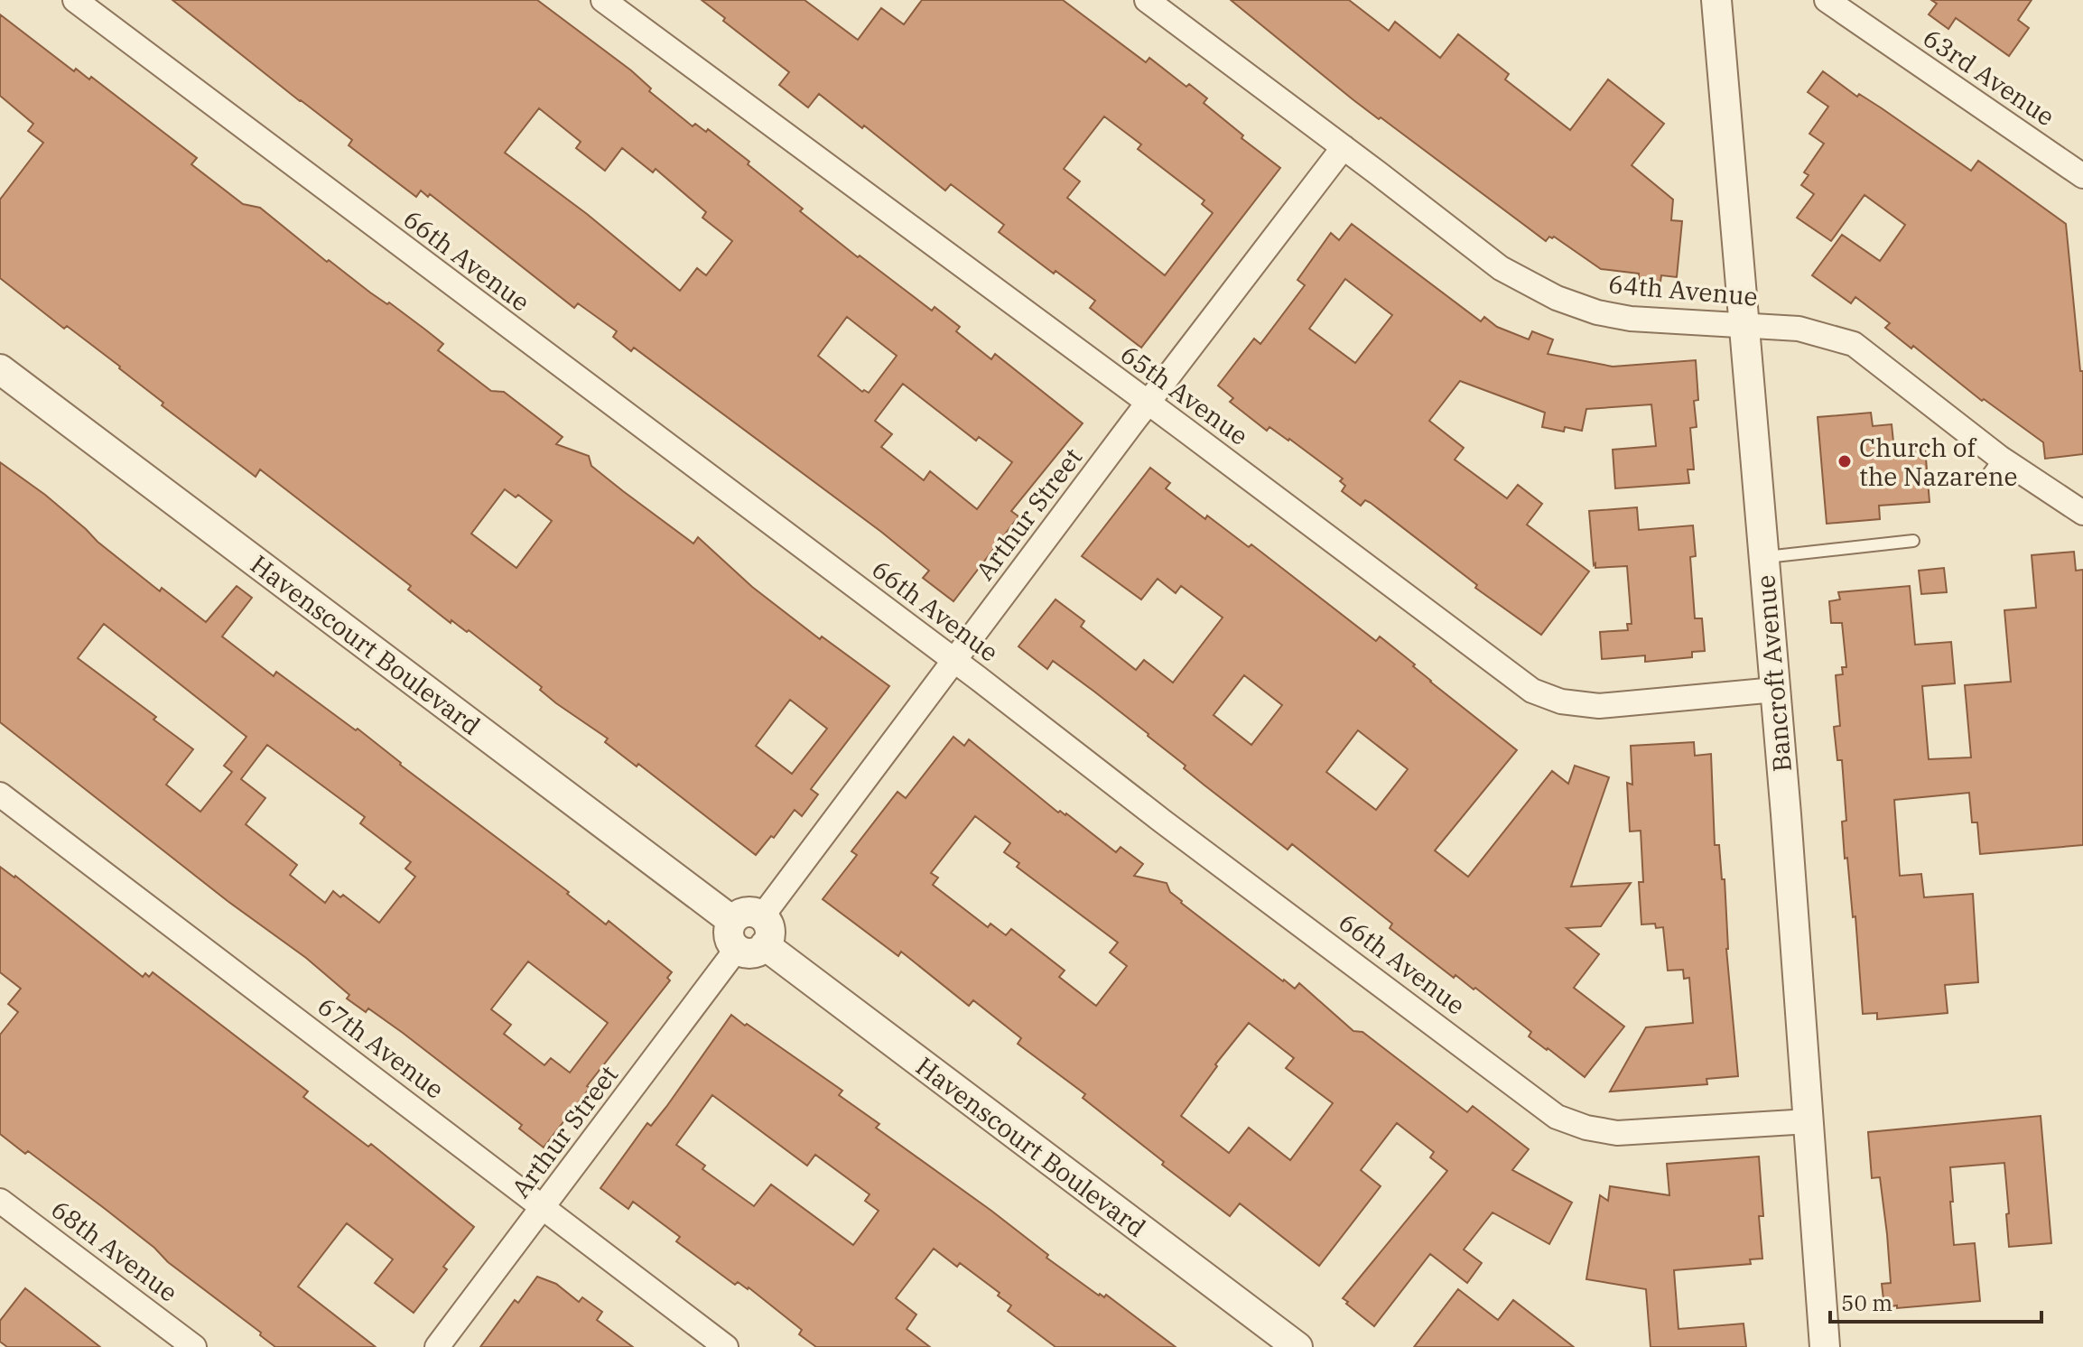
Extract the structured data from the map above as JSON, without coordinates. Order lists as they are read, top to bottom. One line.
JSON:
{"streets":{"street":["63rd Avenue","66th Avenue","64th Avenue","65th Avenue","Arthur Street","Havenscourt Boulevard","Bancroft Avenue","67th Avenue","68th Avenue"]},"crossings":[["66th Avenue","Arthur Street"],["66th Avenue","Bancroft Avenue"],["64th Avenue","Arthur Street"],["64th Avenue","Bancroft Avenue"],["65th Avenue","Arthur Street"],["65th Avenue","Bancroft Avenue"],["Arthur Street","Havenscourt Boulevard"],["Arthur Street","67th Avenue"]],"places":["Church of the Nazarene"],"scale_bar":"50 m"}
